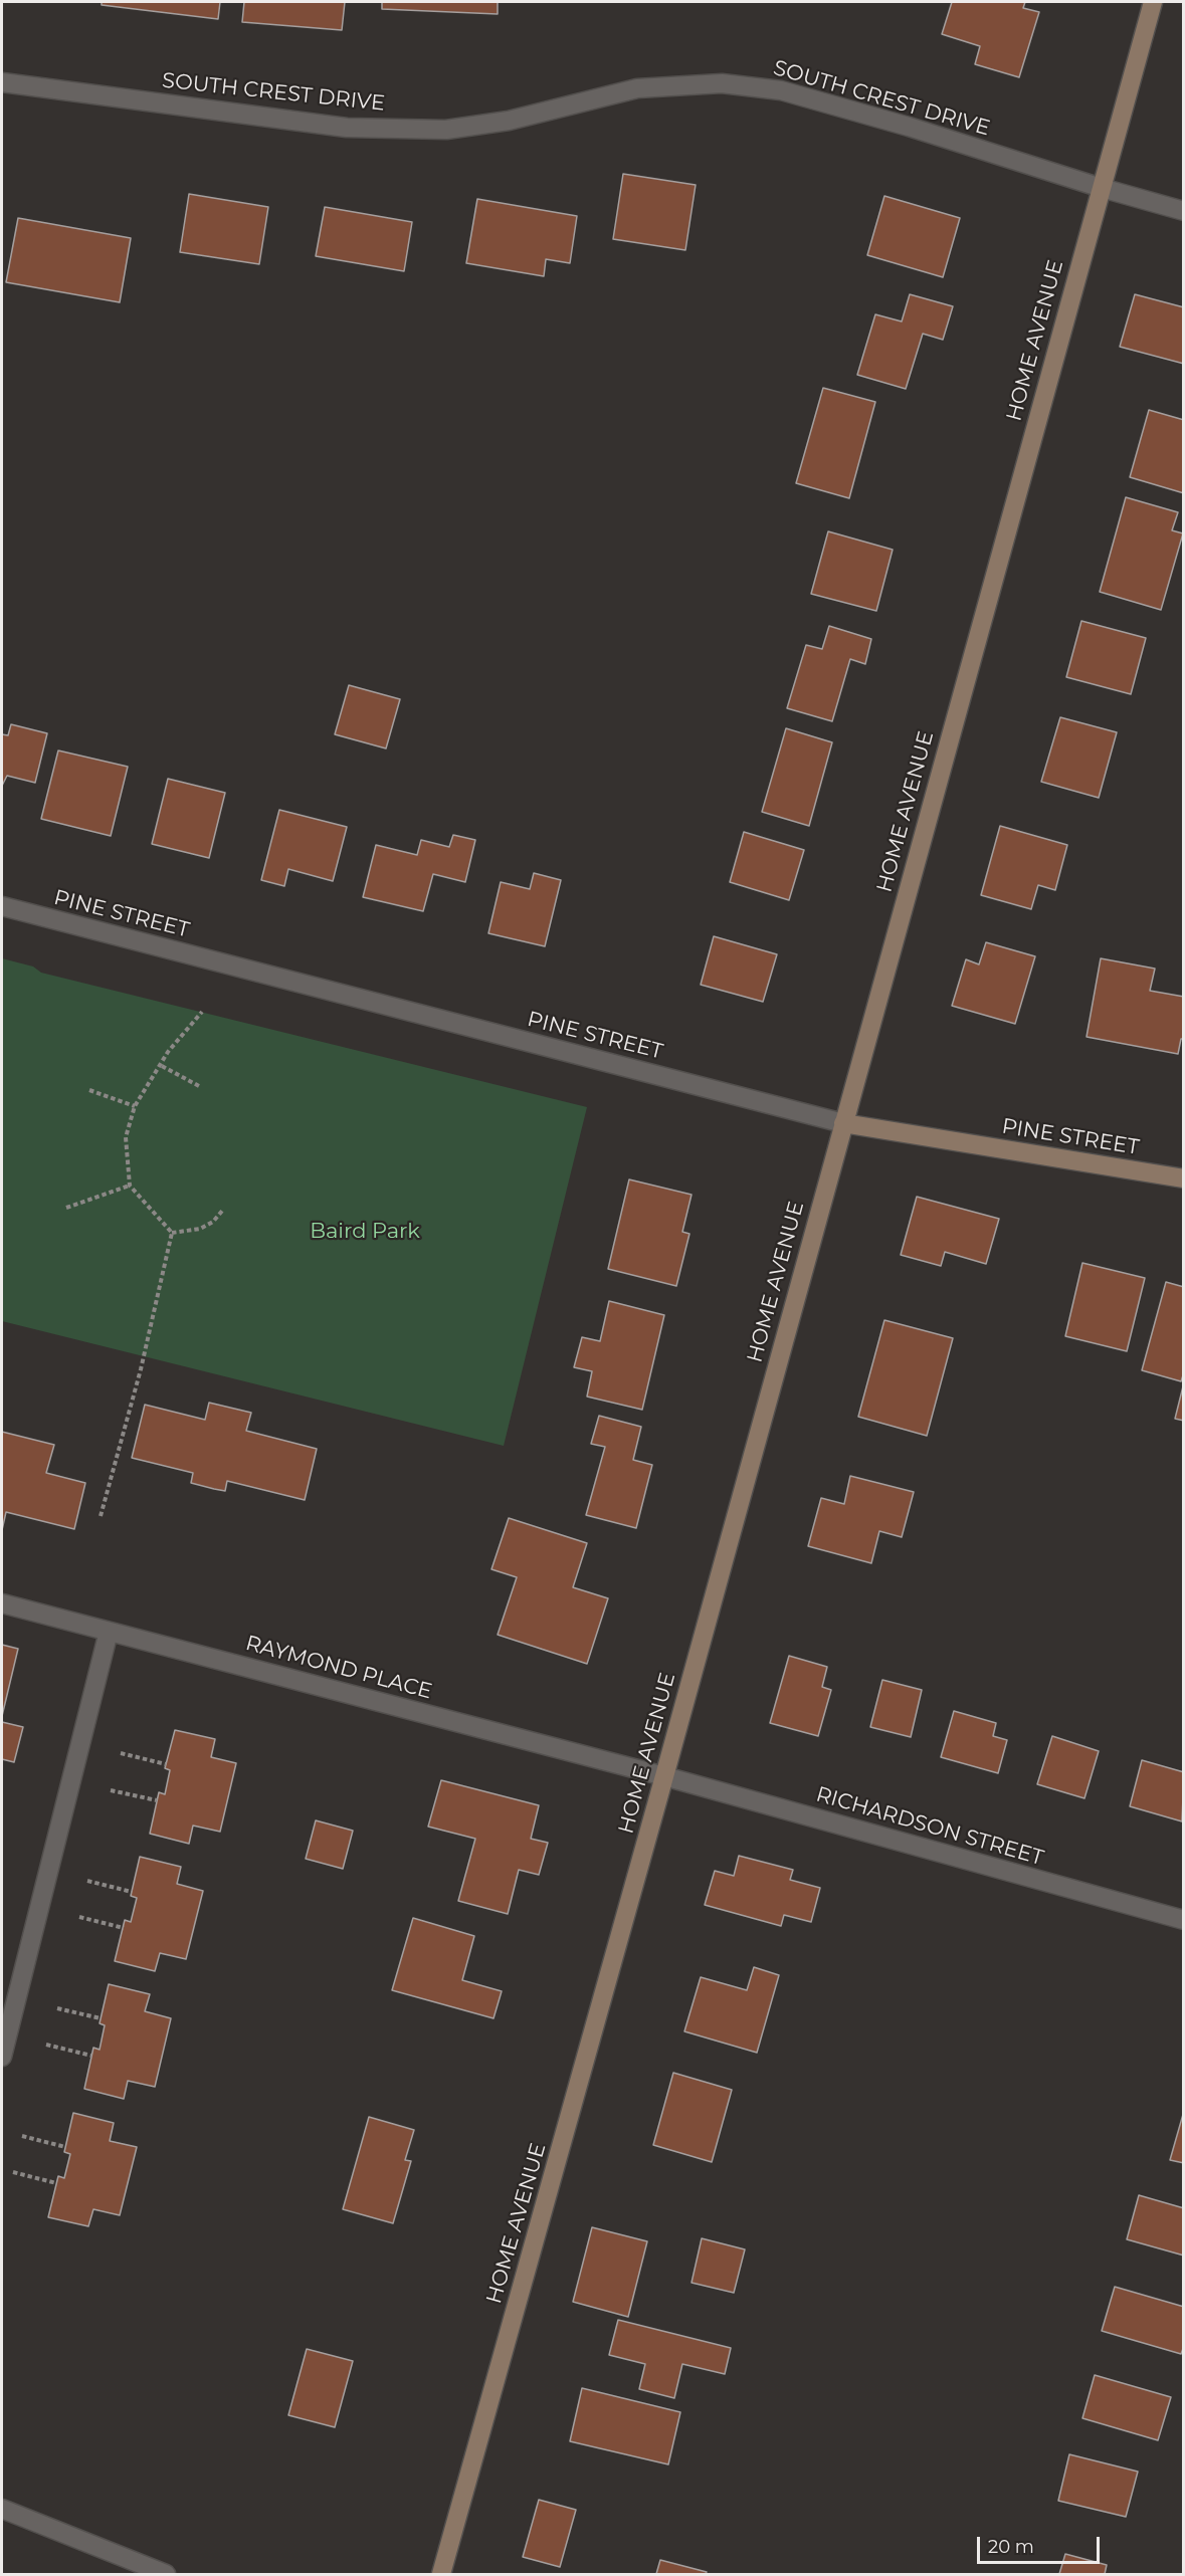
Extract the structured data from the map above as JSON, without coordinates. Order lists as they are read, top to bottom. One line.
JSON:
{"streets":{"main road":["HOME AVENUE","PINE STREET"],"street":["SOUTH CREST DRIVE","RAYMOND PLACE","RICHARDSON STREET"]},"crossings":[["SOUTH CREST DRIVE","HOME AVENUE"],["HOME AVENUE","PINE STREET"],["HOME AVENUE","RAYMOND PLACE"],["HOME AVENUE","RICHARDSON STREET"],["RAYMOND PLACE","RICHARDSON STREET"]],"parks":["Baird Park"],"scale_bar":"20 m"}
